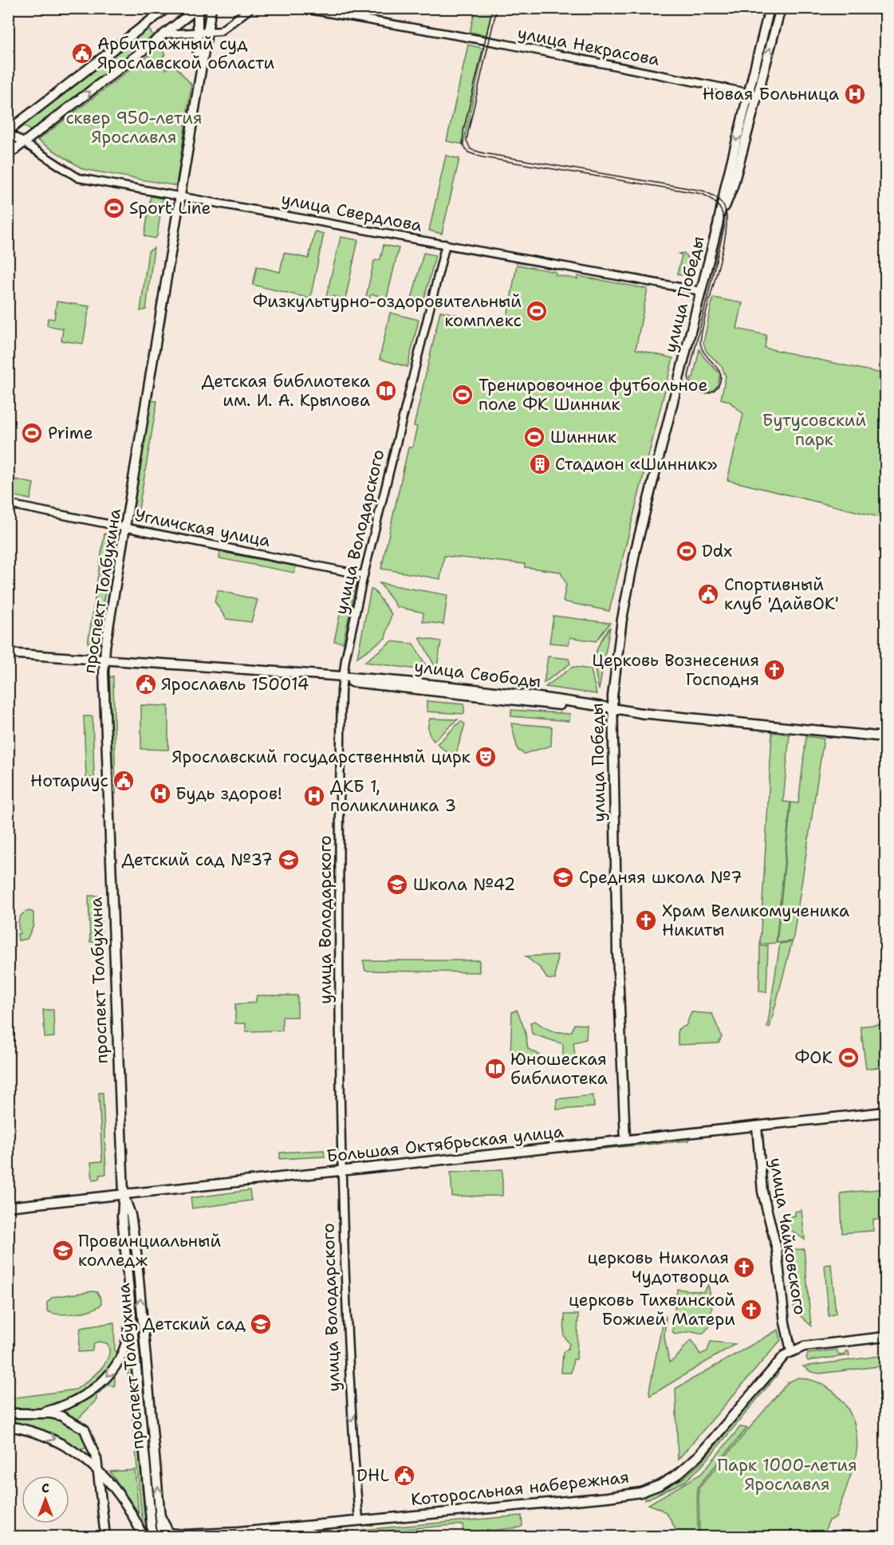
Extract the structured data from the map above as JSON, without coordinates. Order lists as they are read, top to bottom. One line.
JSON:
{"streets":{"main road":["улица Победы","проспект Толбухина","улица Свободы","Большая Октябрьская улица","улица Чайковского","Которосльная набережная"],"street":["улица Некрасова","улица Свердлова","Угличская улица","улица Володарского"]},"crossings":[["улица Некрасова","улица Победы"],["улица Свердлова","улица Победы"],["улица Свердлова","улица Володарского"],["улица Свердлова","проспект Толбухина"],["улица Победы","улица Свободы"],["улица Победы","Большая Октябрьская улица"],["Угличская улица","улица Володарского"],["Угличская улица","проспект Толбухина"],["улица Володарского","улица Свободы"],["улица Володарского","Большая Октябрьская улица"],["улица Володарского","Которосльная набережная"],["проспект Толбухина","улица Свободы"],["проспект Толбухина","Большая Октябрьская улица"],["Большая Октябрьская улица","улица Чайковского"],["улица Чайковского","Которосльная набережная"]],"parks":["сквер 950-летия Ярославля","Бутусовский парк","Парк 1000-летия Ярославля"],"places":{"public building":["Арбитражный суд Ярославской области","Спортивный клуб 'ДайвОК'","Ярославль 150014","Нотариус","DHL"],"hospital":["Новая Больница","Будь здоров!","ДКБ 1, поликлиника 3"],"sports":["Sport Line","Физкультурно-оздоровительный комплекс","Тренировочное футбольное поле ФК Шинник","Prime","Шинник","Ddx","ФОК"],"library":["Детская библиотека им. И. А. Крылова","Юношеская библиотека"],"building":["Стадион «Шинник»"],"church":["Церковь Вознесения Господня","Храм Великомученика Никиты","церковь Николая Чудотворца","церковь Тихвинской Божией Матери"],"theatre":["Ярославский государственный цирк"],"school or university":["Детский сад №37","Средняя школа №7","Школа №42","Провинциальный колледж","Детский сад"]},"north":"top"}
